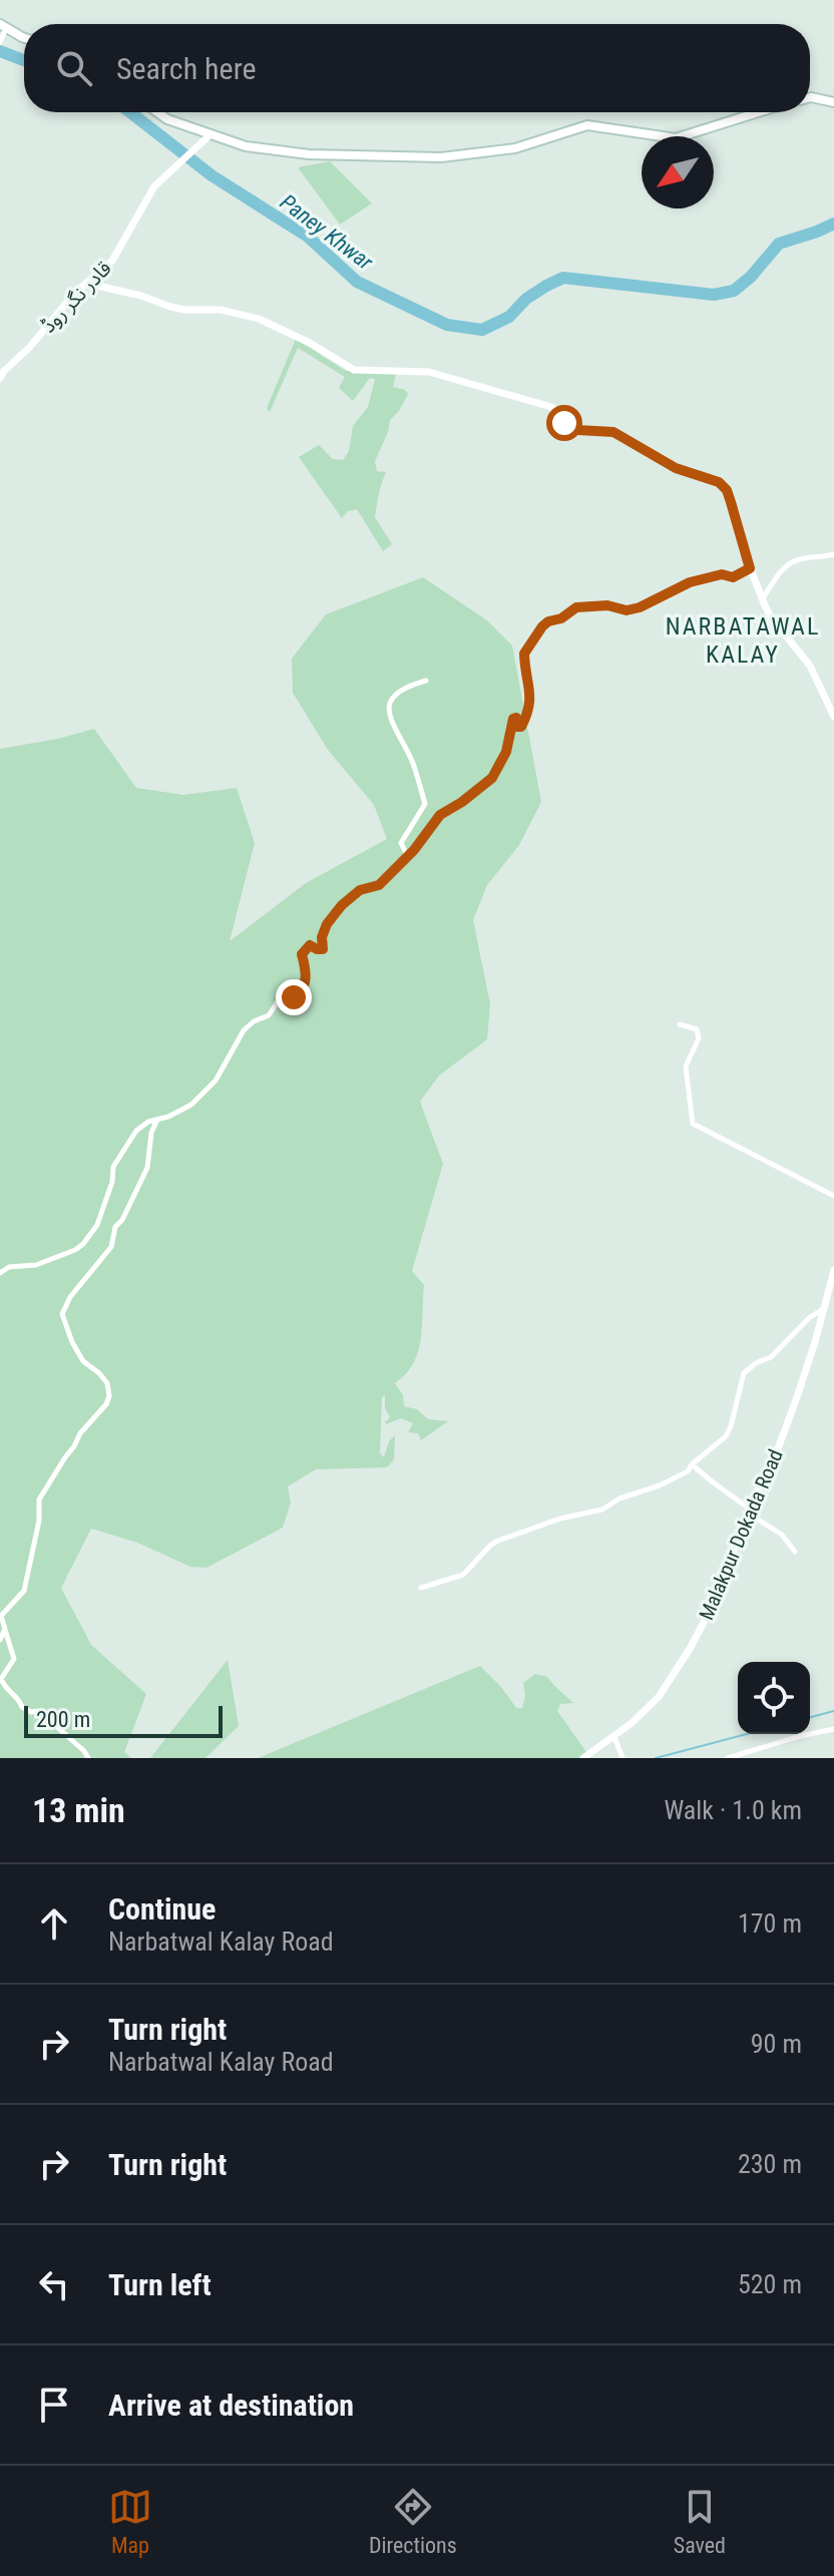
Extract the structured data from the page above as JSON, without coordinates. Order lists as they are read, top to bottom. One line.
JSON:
{"streets":{"street":["قادر نگر روڈ","Malakpur Dokada Road"]},"districts":["NARBATAWAL KALAY"],"water":["Paney Khwar"],"scale_bar":"200 m","north":"bottom left","page":{"search":"Search here","scale":"200 m","heading":["13 min","Walk · 1.0 km"],"list":[["Continue","Narbatwal Kalay Road","170 m"],["Turn right","Narbatwal Kalay Road","90 m"],["Turn right","230 m"],["Turn left","520 m"],"Arrive at destination"],"nav":["Map","Directions","Saved"]}}
